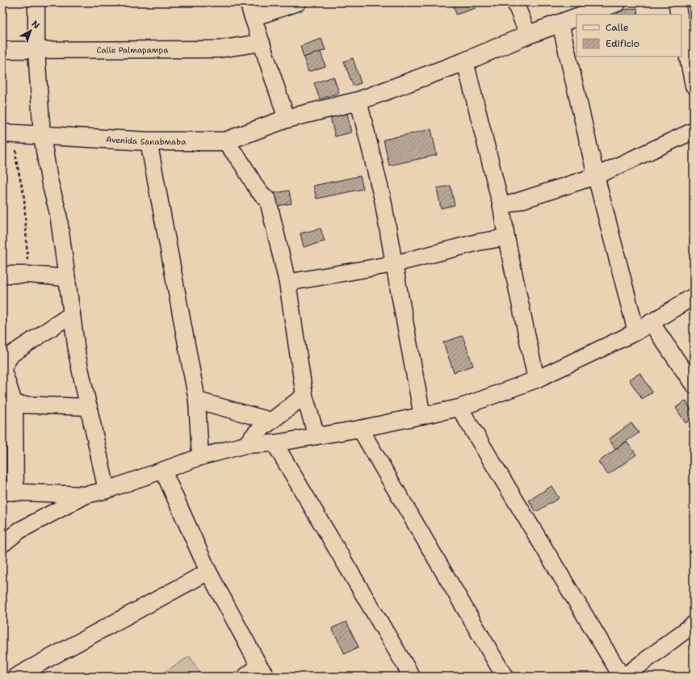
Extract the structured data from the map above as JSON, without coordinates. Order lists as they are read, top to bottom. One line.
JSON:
{"streets":{"street":["Calle Palmapampa","Avenida Sanabmaba"]},"legend":["Calle","Edificio"],"north":"top right"}
